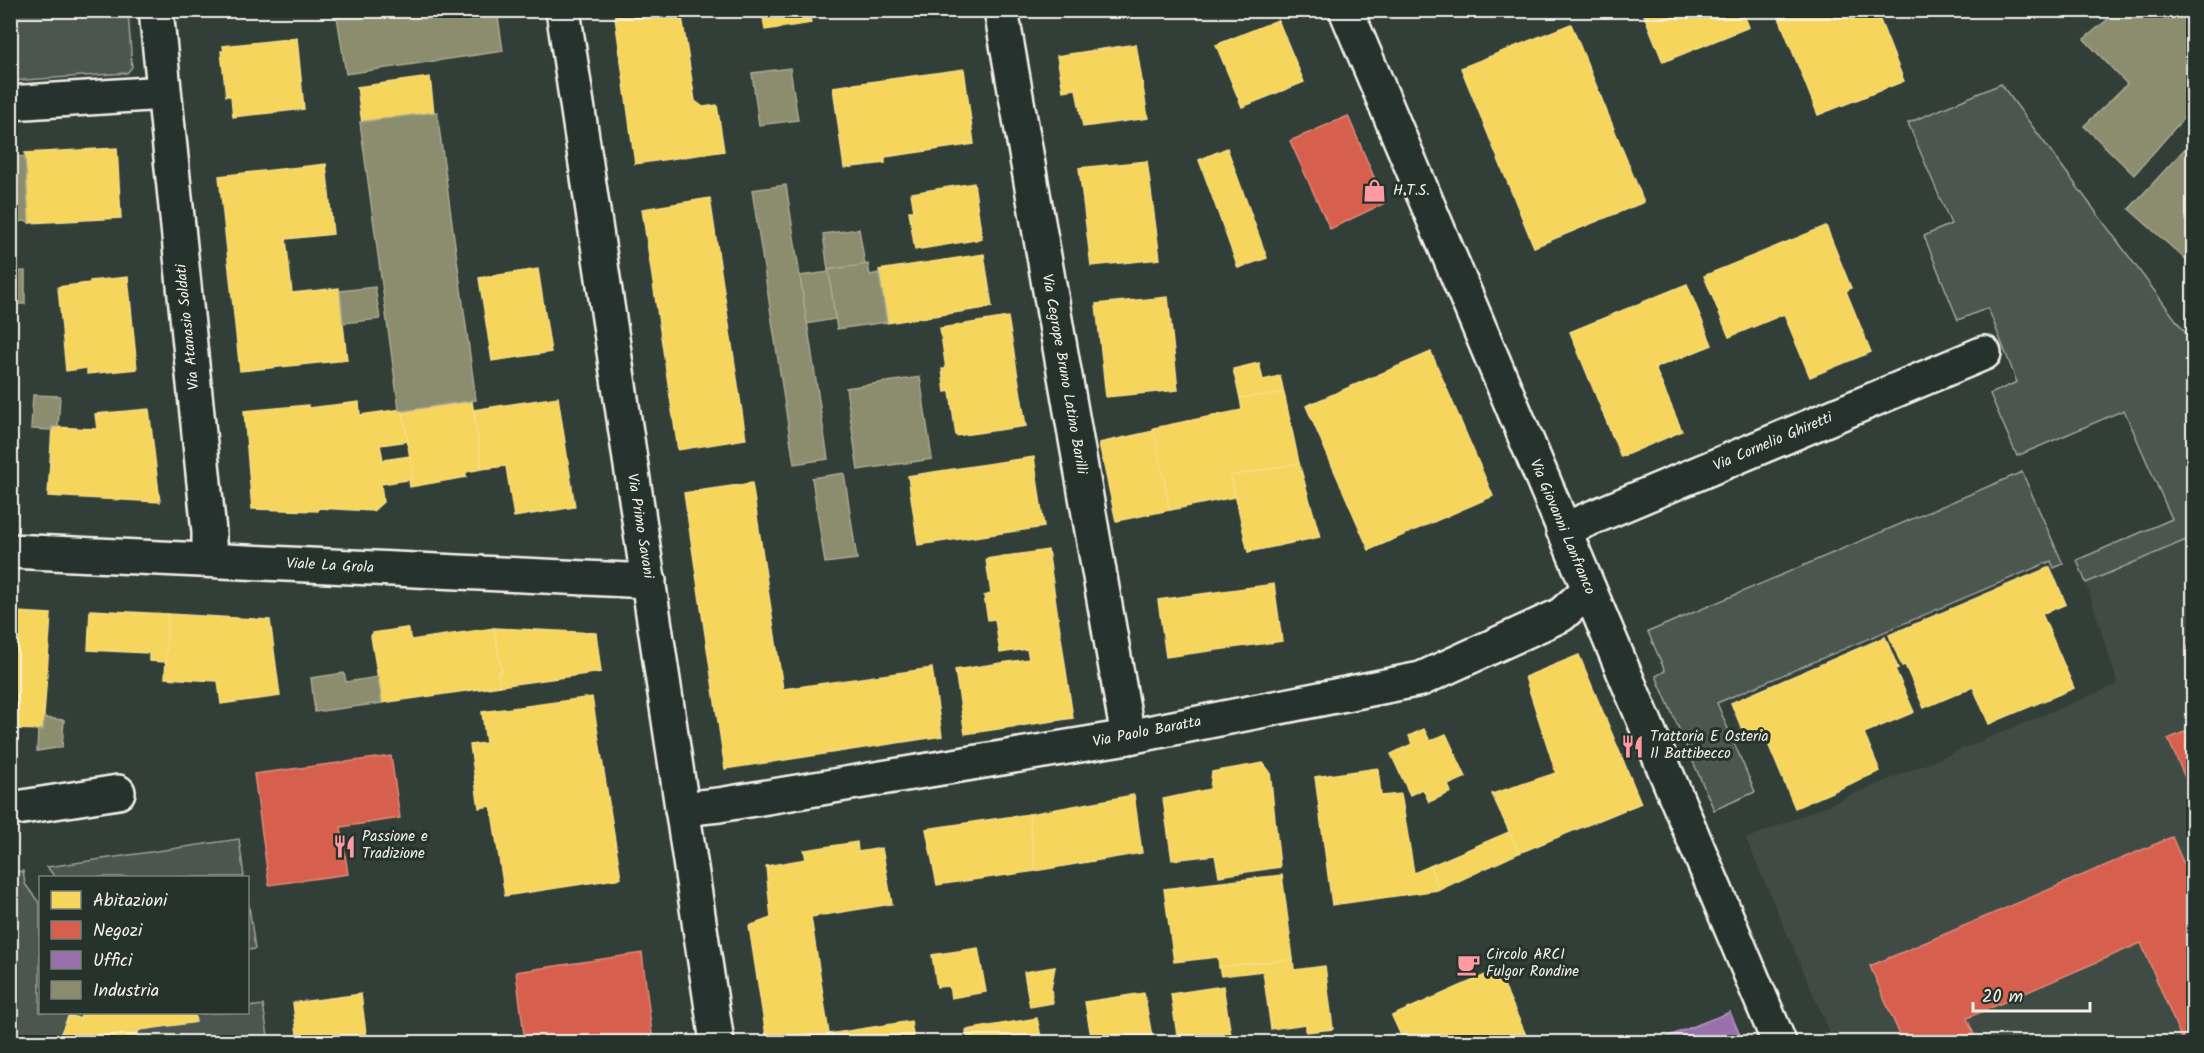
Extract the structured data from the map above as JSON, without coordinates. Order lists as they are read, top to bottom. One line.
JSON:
{"streets":{"street":["Via Atanasio Soldati","Via Cegrope Bruno Latino Barilli","Via Cornelio Ghiretti","Via Primo Savani","Via Giovanni Lanfranco","Viale La Grola","Via Paolo Baratta"]},"crossings":[["Via Atanasio Soldati","Viale La Grola"],["Via Cegrope Bruno Latino Barilli","Via Paolo Baratta"],["Via Cornelio Ghiretti","Via Giovanni Lanfranco"],["Via Primo Savani","Viale La Grola"],["Via Primo Savani","Via Paolo Baratta"],["Via Giovanni Lanfranco","Via Paolo Baratta"]],"places":{"shop":["H.T.S."],"restaurant":["Trattoria E Osteria Il Battibecco","Passione e Tradizione"],"cafe":["Circolo ARCI Fulgor Rondine"]},"legend":["Abitazioni","Negozi","Uffici","Industria"],"scale_bar":"20 m"}
